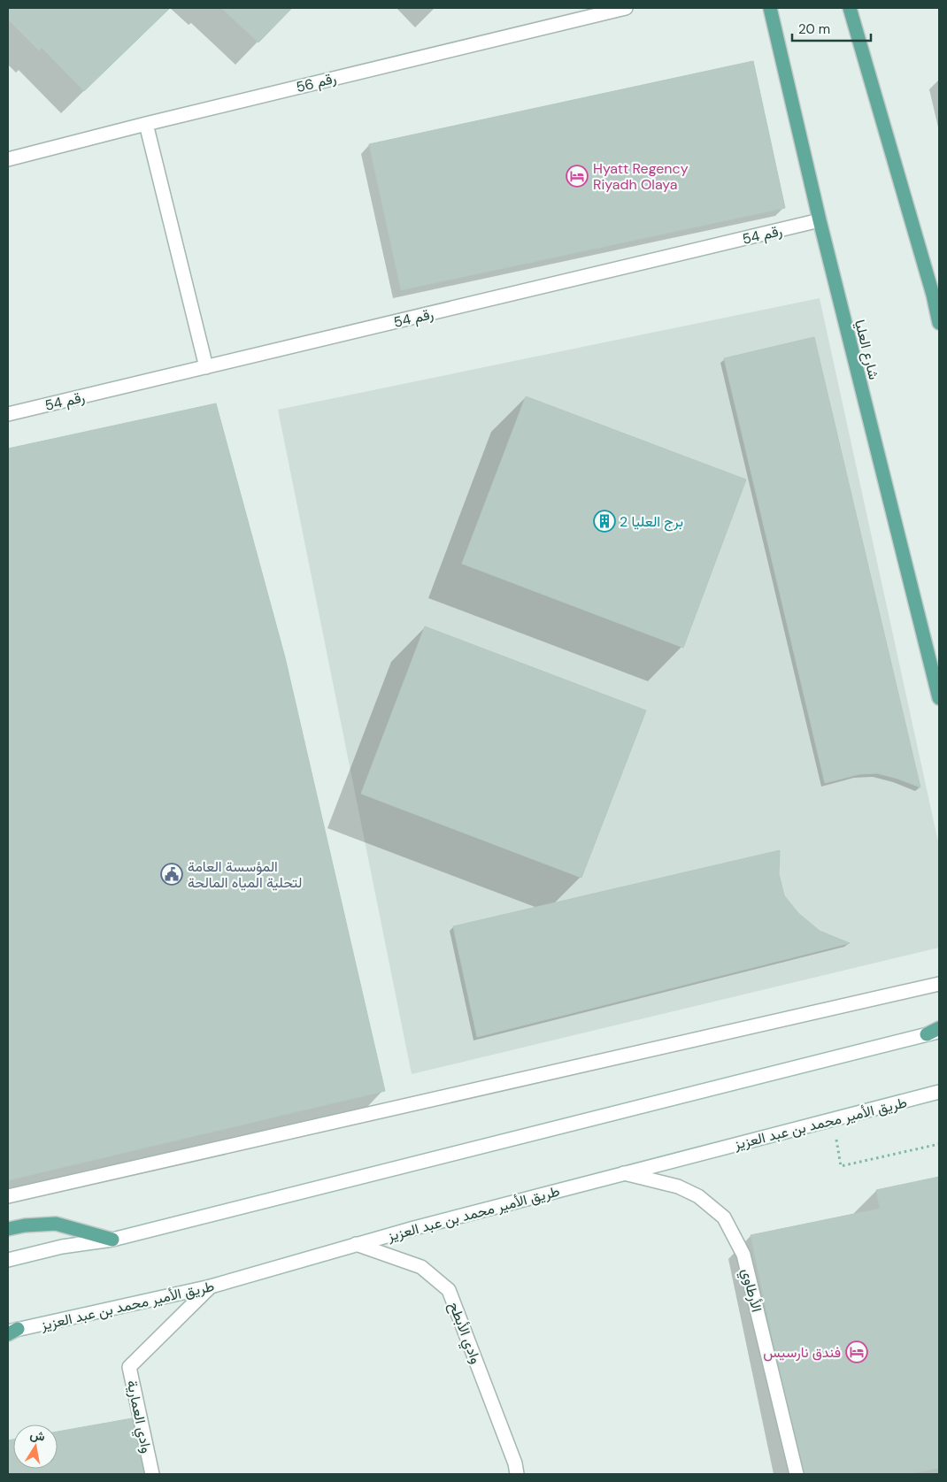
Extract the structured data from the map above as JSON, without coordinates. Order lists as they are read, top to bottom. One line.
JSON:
{"streets":{"main road":["شارع العليا"],"street":["رقم 56","رقم 54","طريق الأمير محمد بن عبد العزيز","الأرطاوي","وادي الأبطح","وادي العمارية"]},"crossings":[["رقم 54","شارع العليا"],["طريق الأمير محمد بن عبد العزيز","الأرطاوي"],["طريق الأمير محمد بن عبد العزيز","وادي الأبطح"],["طريق الأمير محمد بن عبد العزيز","وادي العمارية"]],"places":{"hotel":["Hyatt Regency Riyadh Olaya","فندق نارسيس"],"building":["برج العليا 2"],"public building":["المؤسسة العامة لتحلية المياه المالحة"]},"scale_bar":"20 m","north":"top"}
